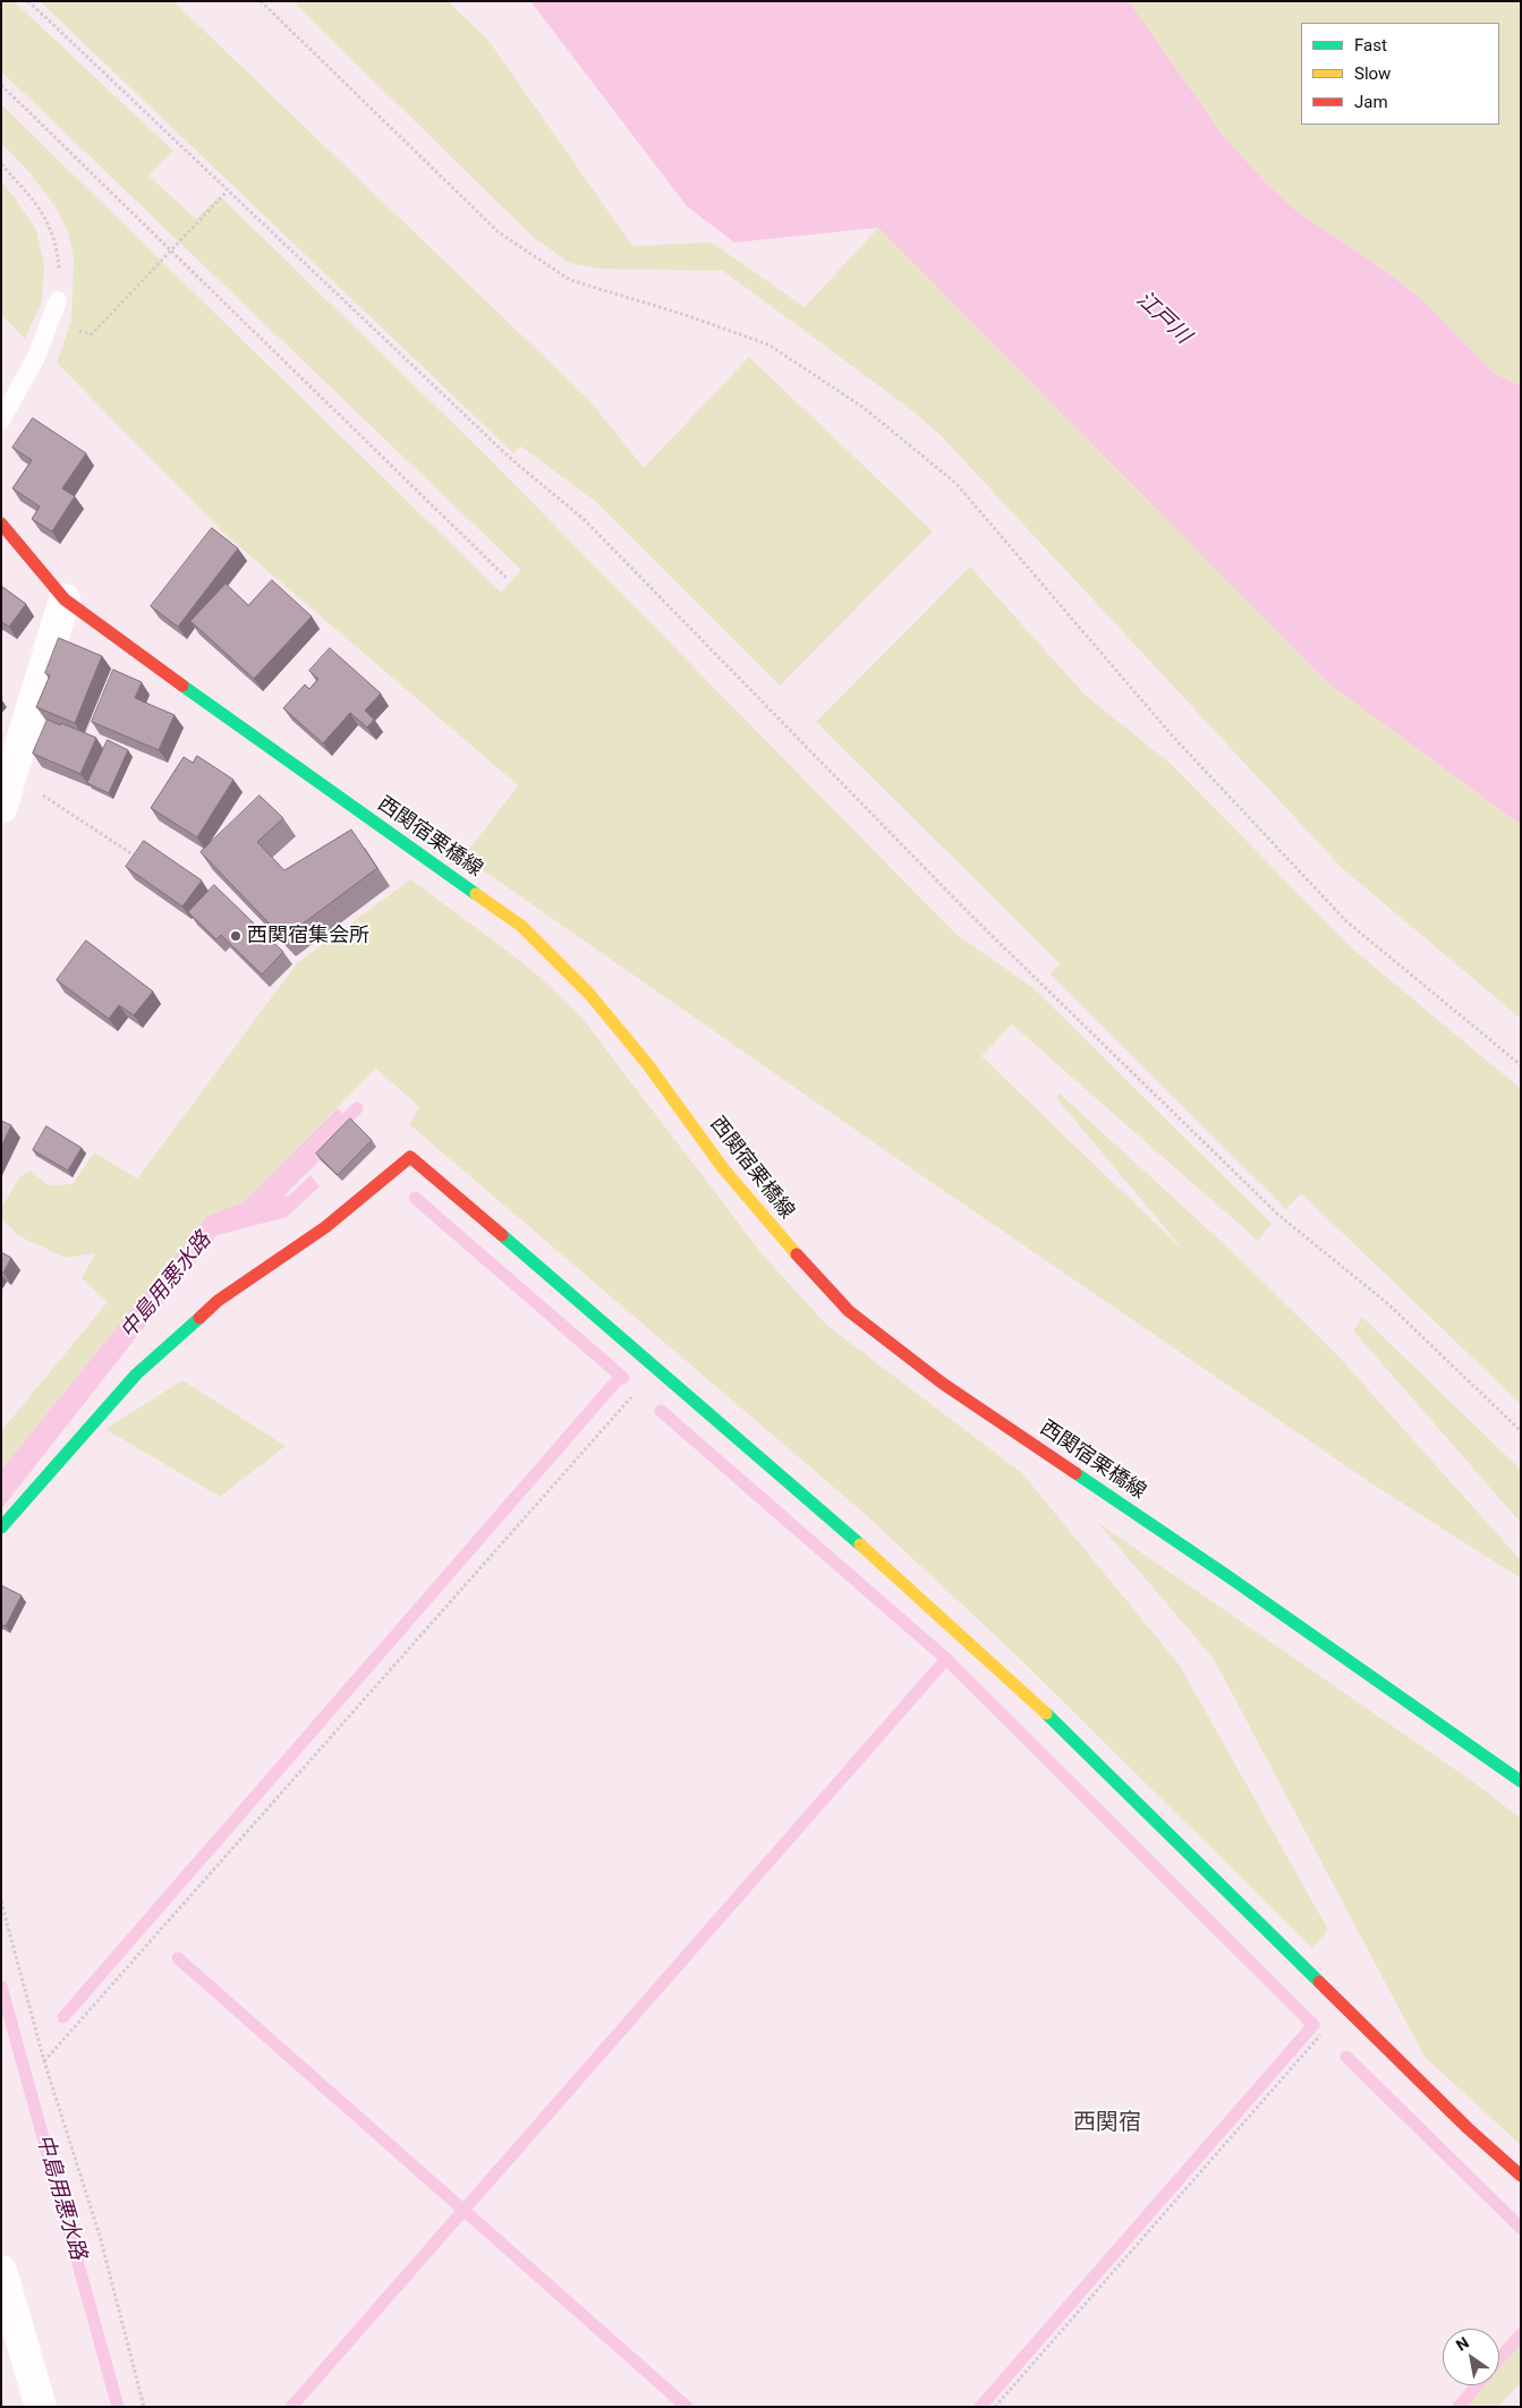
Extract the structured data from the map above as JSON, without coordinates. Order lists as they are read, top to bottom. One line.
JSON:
{"streets":{"street":["西関宿栗橋線"]},"districts":["西関宿"],"water":["江戸川","中島用悪水路"],"places":["西関宿集会所"],"legend":["Fast","Slow","Jam"],"north":"top left"}
